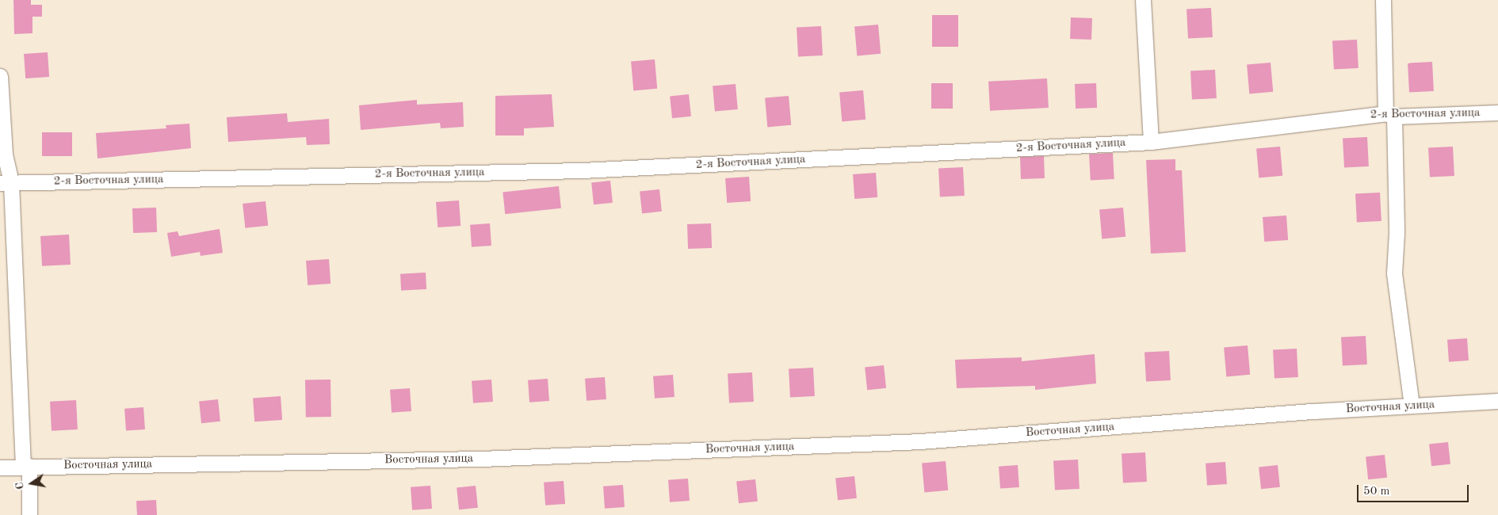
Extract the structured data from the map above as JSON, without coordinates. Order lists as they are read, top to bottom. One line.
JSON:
{"streets":{"street":["2-я Восточная улица","Восточная улица"]},"scale_bar":"50 m","north":"left"}
